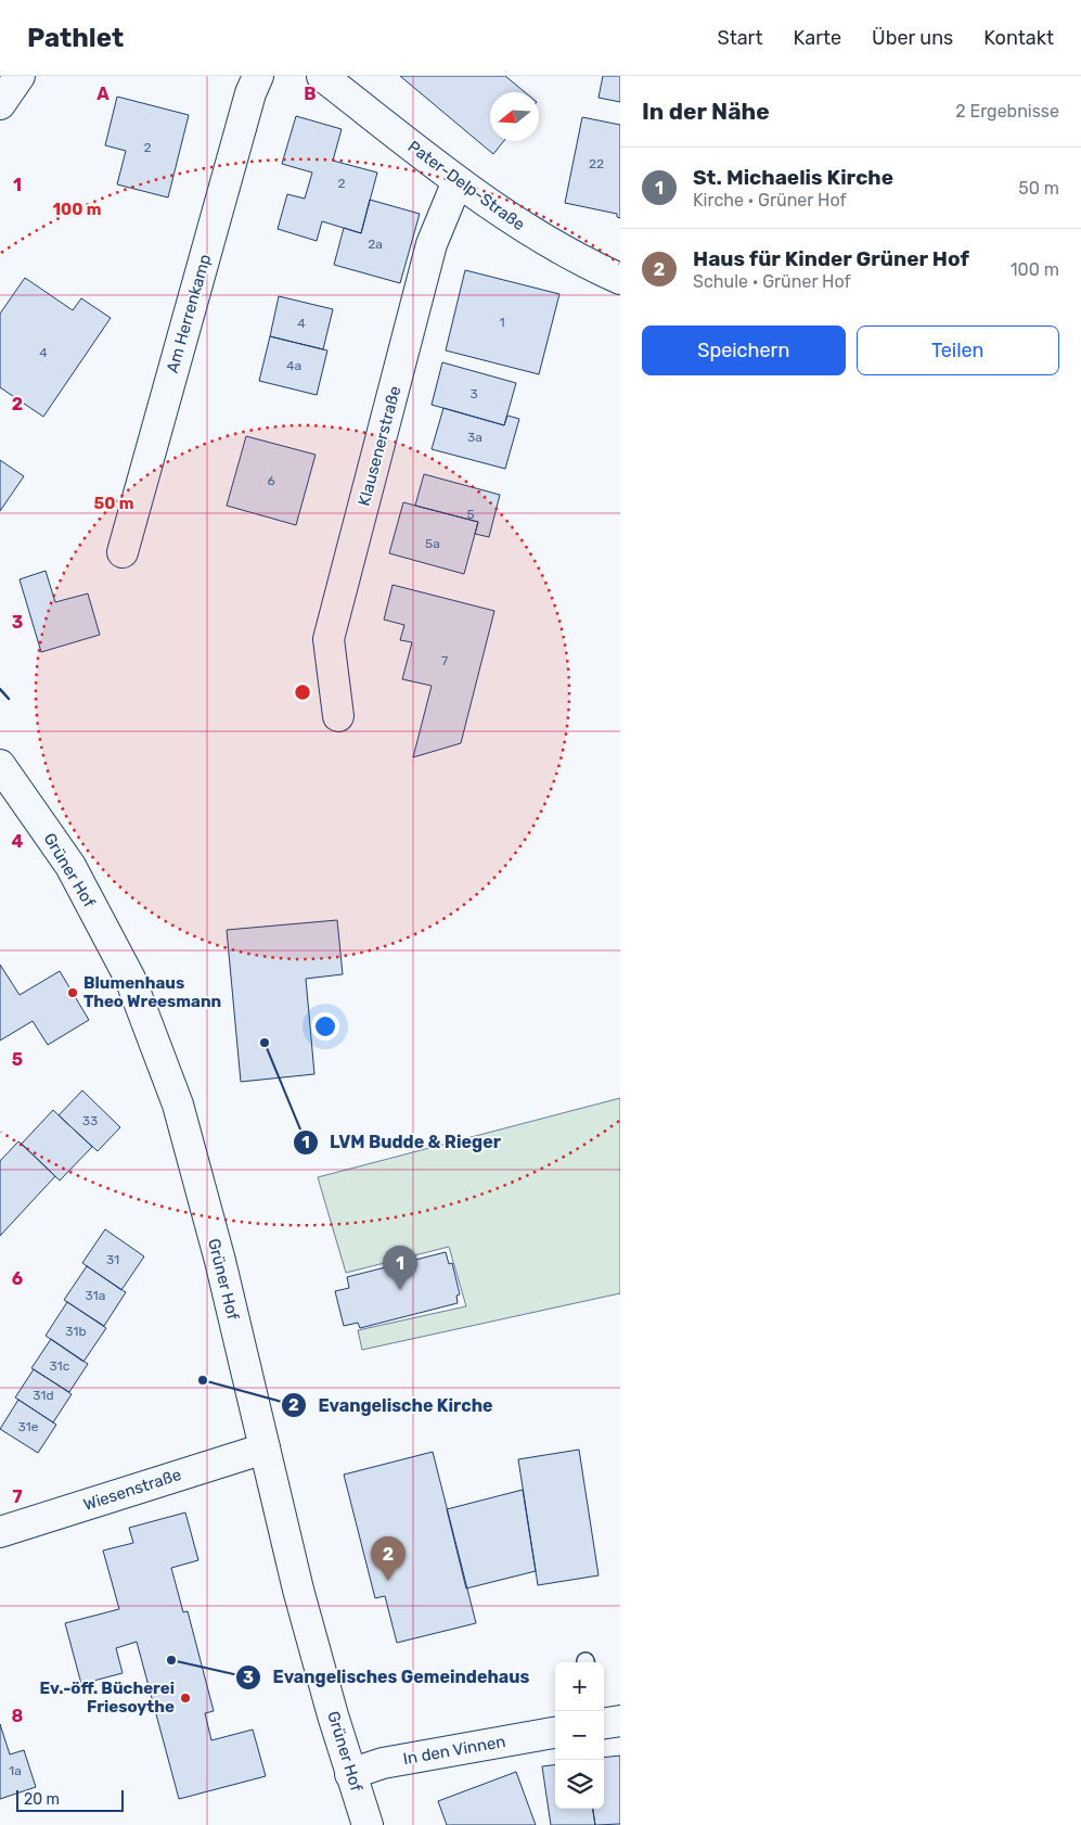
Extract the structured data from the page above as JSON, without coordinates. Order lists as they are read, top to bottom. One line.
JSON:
{"streets":{"street":["Pater-Delp-Straße","Am Herrenkamp","Klausenerstraße","Grüner Hof","Wiesenstraße","In den Vinnen"]},"crossings":[["Pater-Delp-Straße","Klausenerstraße"],["Grüner Hof","Wiesenstraße"],["Grüner Hof","In den Vinnen"]],"places":["Blumenhaus Theo Wreesmann","LVM Budde & Rieger","Evangelische Kirche","Evangelisches Gemeindehaus","Ev.-öff. Bücherei Friesoythe"],"house_numbers":["2","22","2","2a","1","4","4","4a","3","3a","6","5","5a","7","33","31","31a","31b","31c","31d","31e","1a"],"scale_bar":"20 m","north":"left","page":{"header":"Pathlet","nav":["Start","Karte","Über uns","Kontakt"],"heading":["In der Nähe","2 Ergebnisse"],"list":[{"mark":"1","name":"St. Michaelis Kirche","note":"Kirche · Grüner Hof","value":"50 m"},{"mark":"2","name":"Haus für Kinder Grüner Hof","note":"Schule · Grüner Hof","value":"100 m"}],"buttons":["Speichern","Teilen"],"pins":["1","2"],"map_buttons":["+","−"],"scale":"20 m"},"grid":{"columns":["A","B"],"rows":["1","2","3","4","5","6","7","8"]},"rings":["100 m","50 m"]}
